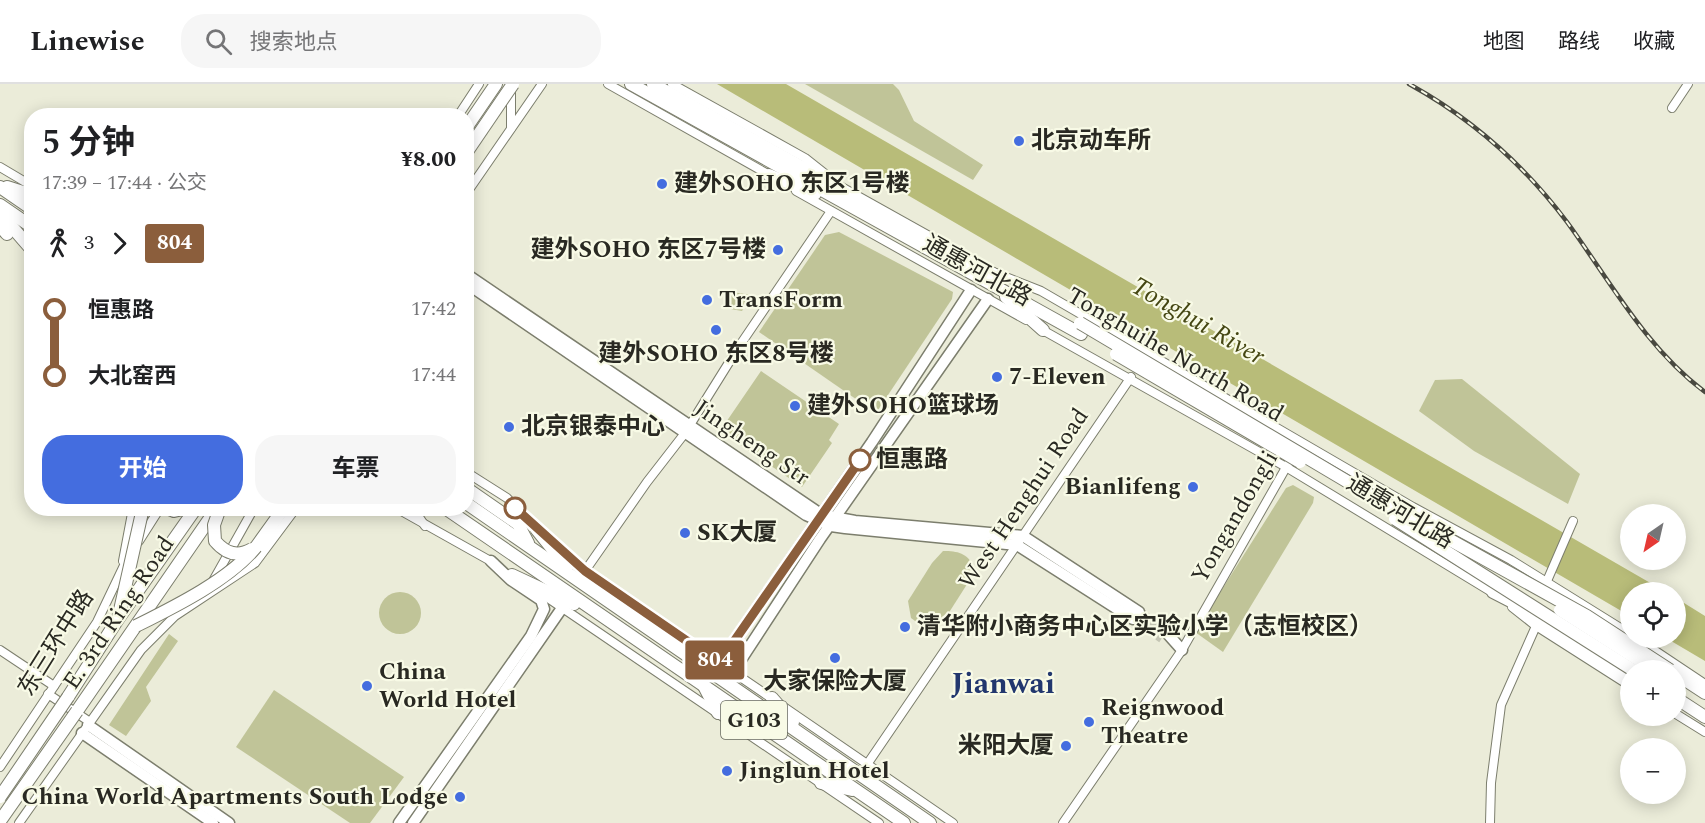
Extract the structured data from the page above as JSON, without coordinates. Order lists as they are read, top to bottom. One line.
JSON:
{"streets":{"highway":["Tonghuihe North Road","E. 3rd Ring Road","G103"],"main road":["Jingheng Str"],"street":["通惠河北路","West Henghui Road","Yongandongli","东三环中路"]},"crossings":[["通惠河北路","Tonghuihe North Road"],["通惠河北路","West Henghui Road"],["通惠河北路","Yongandongli"],["Jingheng Str","West Henghui Road"]],"districts":["Jianwai"],"water":["Tonghui River"],"places":["北京动车所","建外SOHO 东区1号楼","建外SOHO 东区7号楼","TransForm","建外SOHO 东区8号楼","7-Eleven","建外SOHO篮球场","北京银泰中心","恒惠路","Bianlifeng","SK大厦","清华附小商务中心区实验小学（志恒校区）","大家保险大厦","China World Hotel","Reignwood Theatre","米阳大厦","Jinglun Hotel","China World Apartments South Lodge"],"lines":["bus line 804"],"north":"bottom left","page":{"header":"Linewise","search":"搜索地点","nav":["地图","路线","收藏"],"on_map":"804","heading":["5 分钟","17:39 – 17:44 · 公交","¥8.00"],"legs":["3","804"],"list":[{"name":"恒惠路","value":"17:42"},{"name":"大北窑西","value":"17:44"}],"buttons":["开始","车票"],"map_buttons":["+","−"]}}
